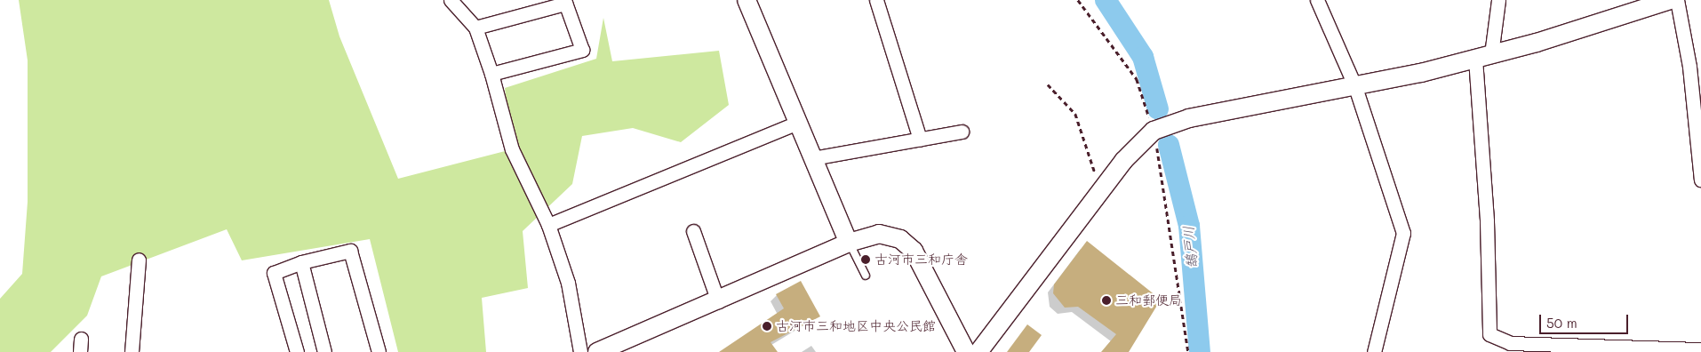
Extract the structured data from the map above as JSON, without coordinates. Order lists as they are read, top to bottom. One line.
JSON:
{"water":["鵠戸川"],"places":["古河市三和庁舎","三和郵便局","古河市三和地区中央公民館"],"scale_bar":"50 m"}
